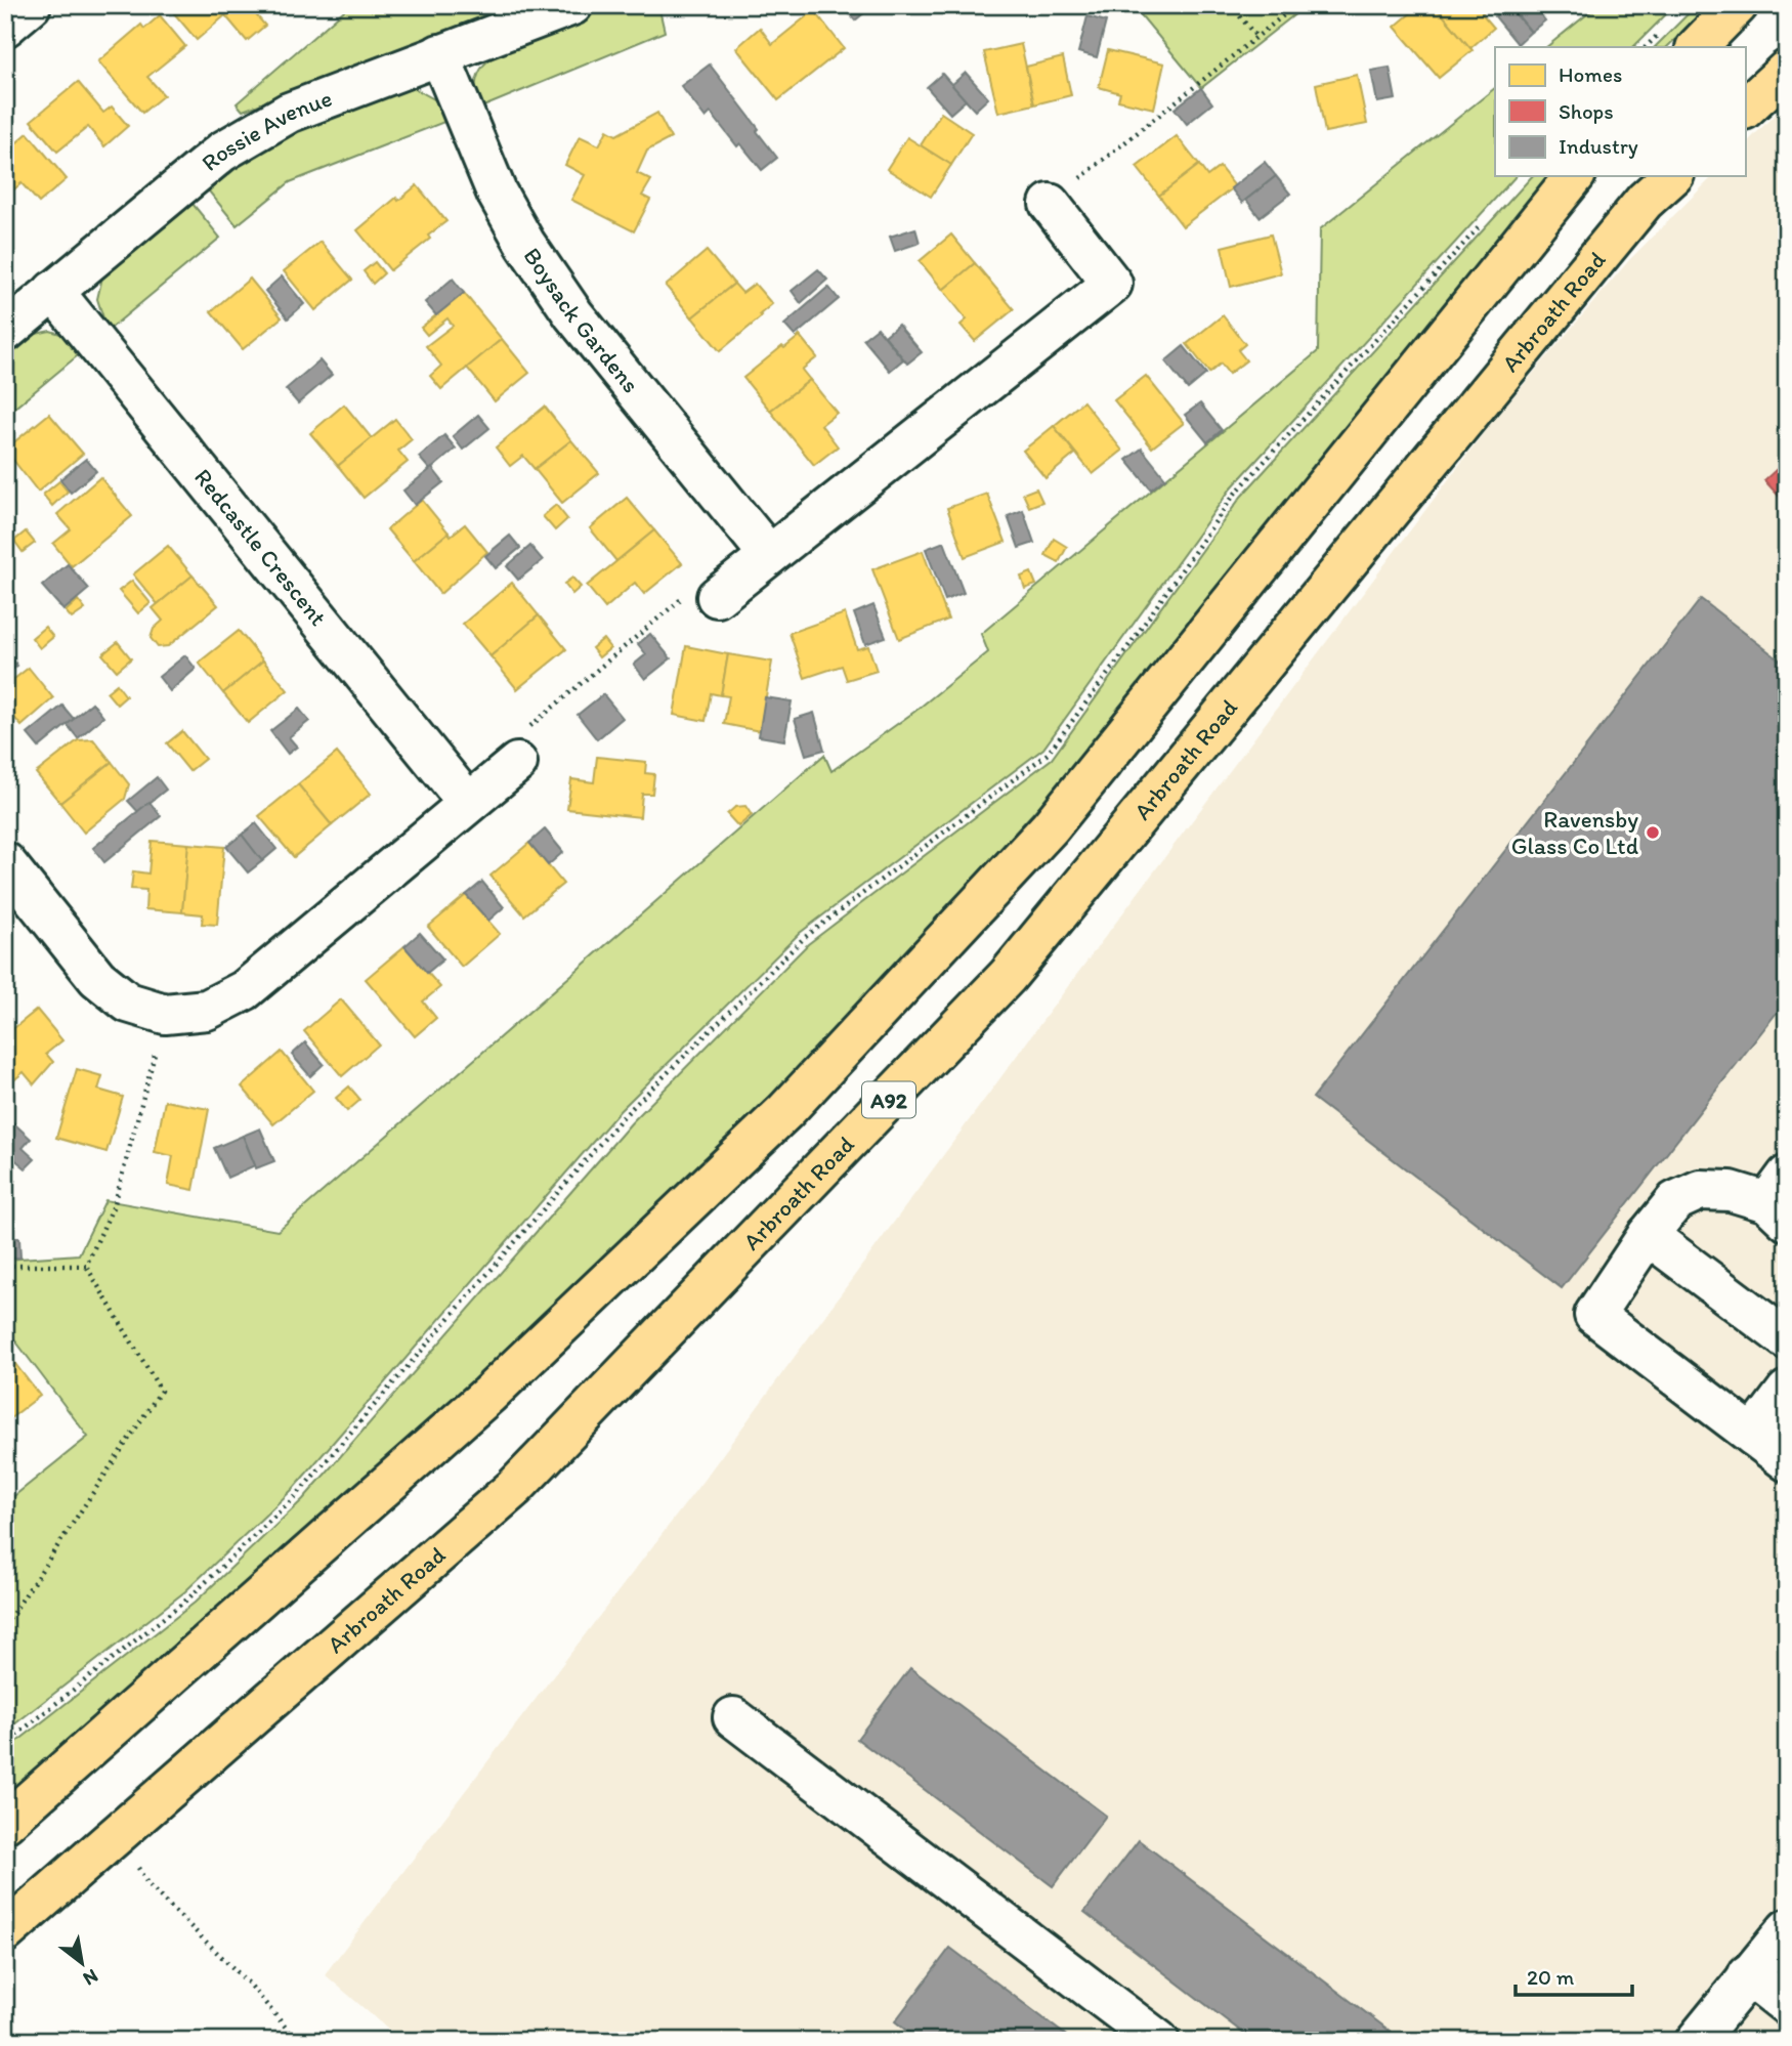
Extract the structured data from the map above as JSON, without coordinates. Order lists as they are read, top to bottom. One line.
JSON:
{"streets":{"main road":["Arbroath Road","A92"],"street":["Rossie Avenue","Boysack Gardens","Redcastle Crescent"]},"crossings":[["Rossie Avenue","Boysack Gardens"],["Rossie Avenue","Redcastle Crescent"]],"places":["Ravensby Glass Co Ltd"],"legend":["Homes","Shops","Industry"],"scale_bar":"20 m","north":"bottom right"}
